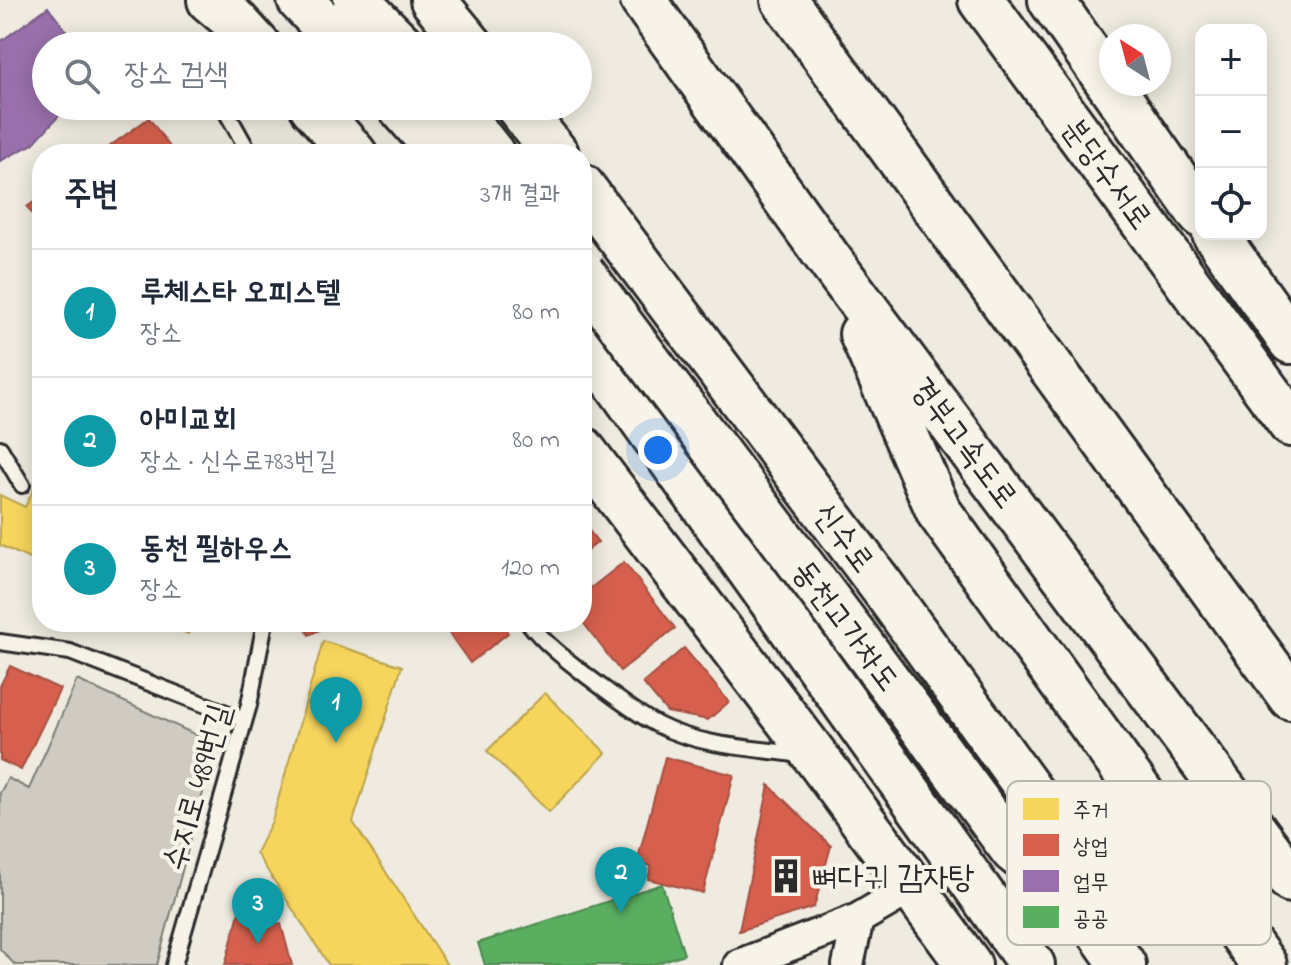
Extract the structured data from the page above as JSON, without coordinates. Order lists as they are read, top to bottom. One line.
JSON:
{"streets":{"main road":["분당수서로","경부고속도로","신수로","동천고가차도"],"lane":["수지로 489번길"]},"places":{"building":["뼈다귀 감자탕"]},"legend":["주거","상업","업무","공공"],"north":"top left","page":{"map_buttons":["+","−"],"search":"장소 검색","heading":["주변","3개 결과"],"list":[{"mark":"1","name":"루체스타 오피스텔","note":"장소","value":"80 m"},{"mark":"2","name":"아미교회","note":"장소 · 신수로783번길","value":"80 m"},{"mark":"3","name":"동천 필하우스","note":"장소","value":"120 m"}],"pins":["1","2","3"]}}
